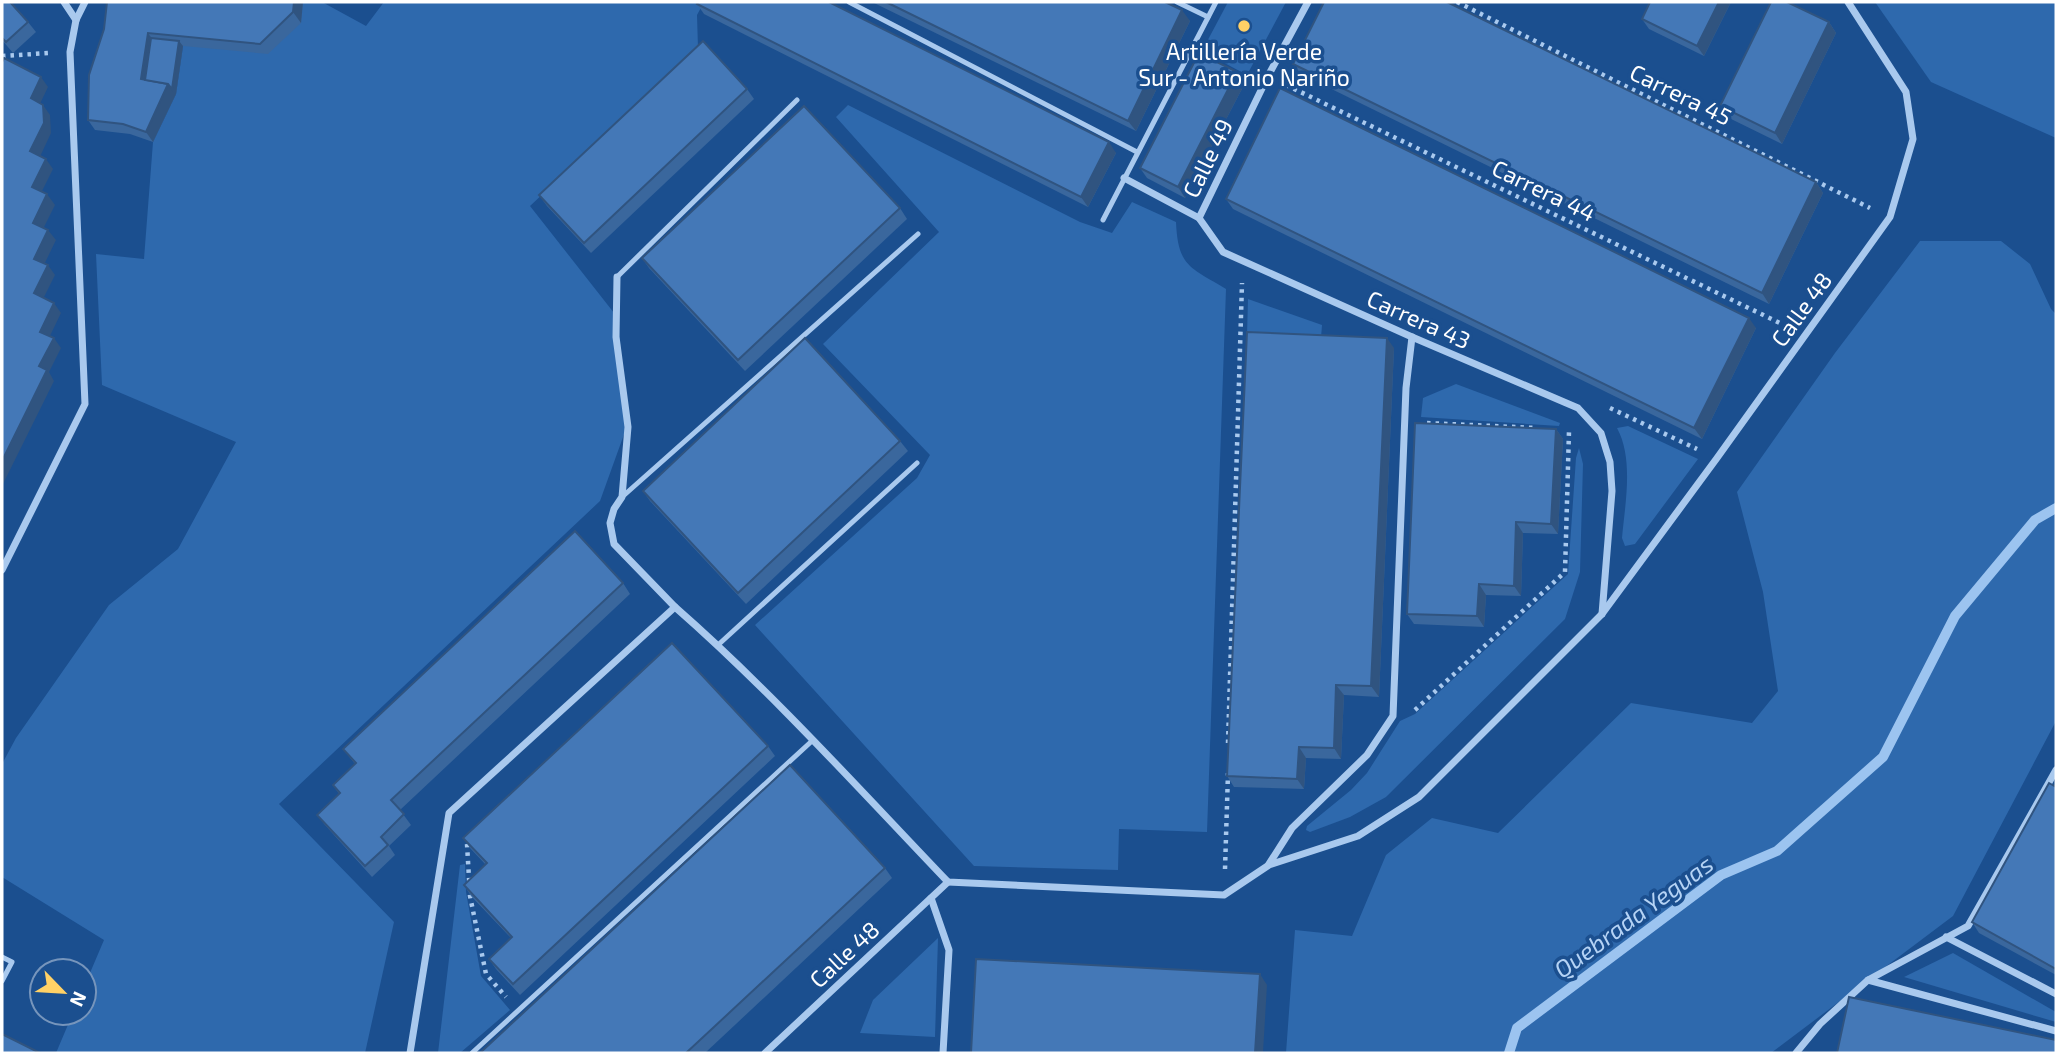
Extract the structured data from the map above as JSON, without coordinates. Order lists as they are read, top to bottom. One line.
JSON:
{"streets":{"street":["Calle 49","Calle 48","Carrera 43"],"path":["Carrera 45","Carrera 44"]},"crossings":[["Carrera 45","Calle 48"],["Calle 49","Carrera 44"],["Calle 49","Carrera 43"],["Carrera 44","Calle 48"]],"water":["Quebrada Yeguas"],"places":["Artillería Verde Sur - Antonio Nariño"],"north":"bottom right"}
